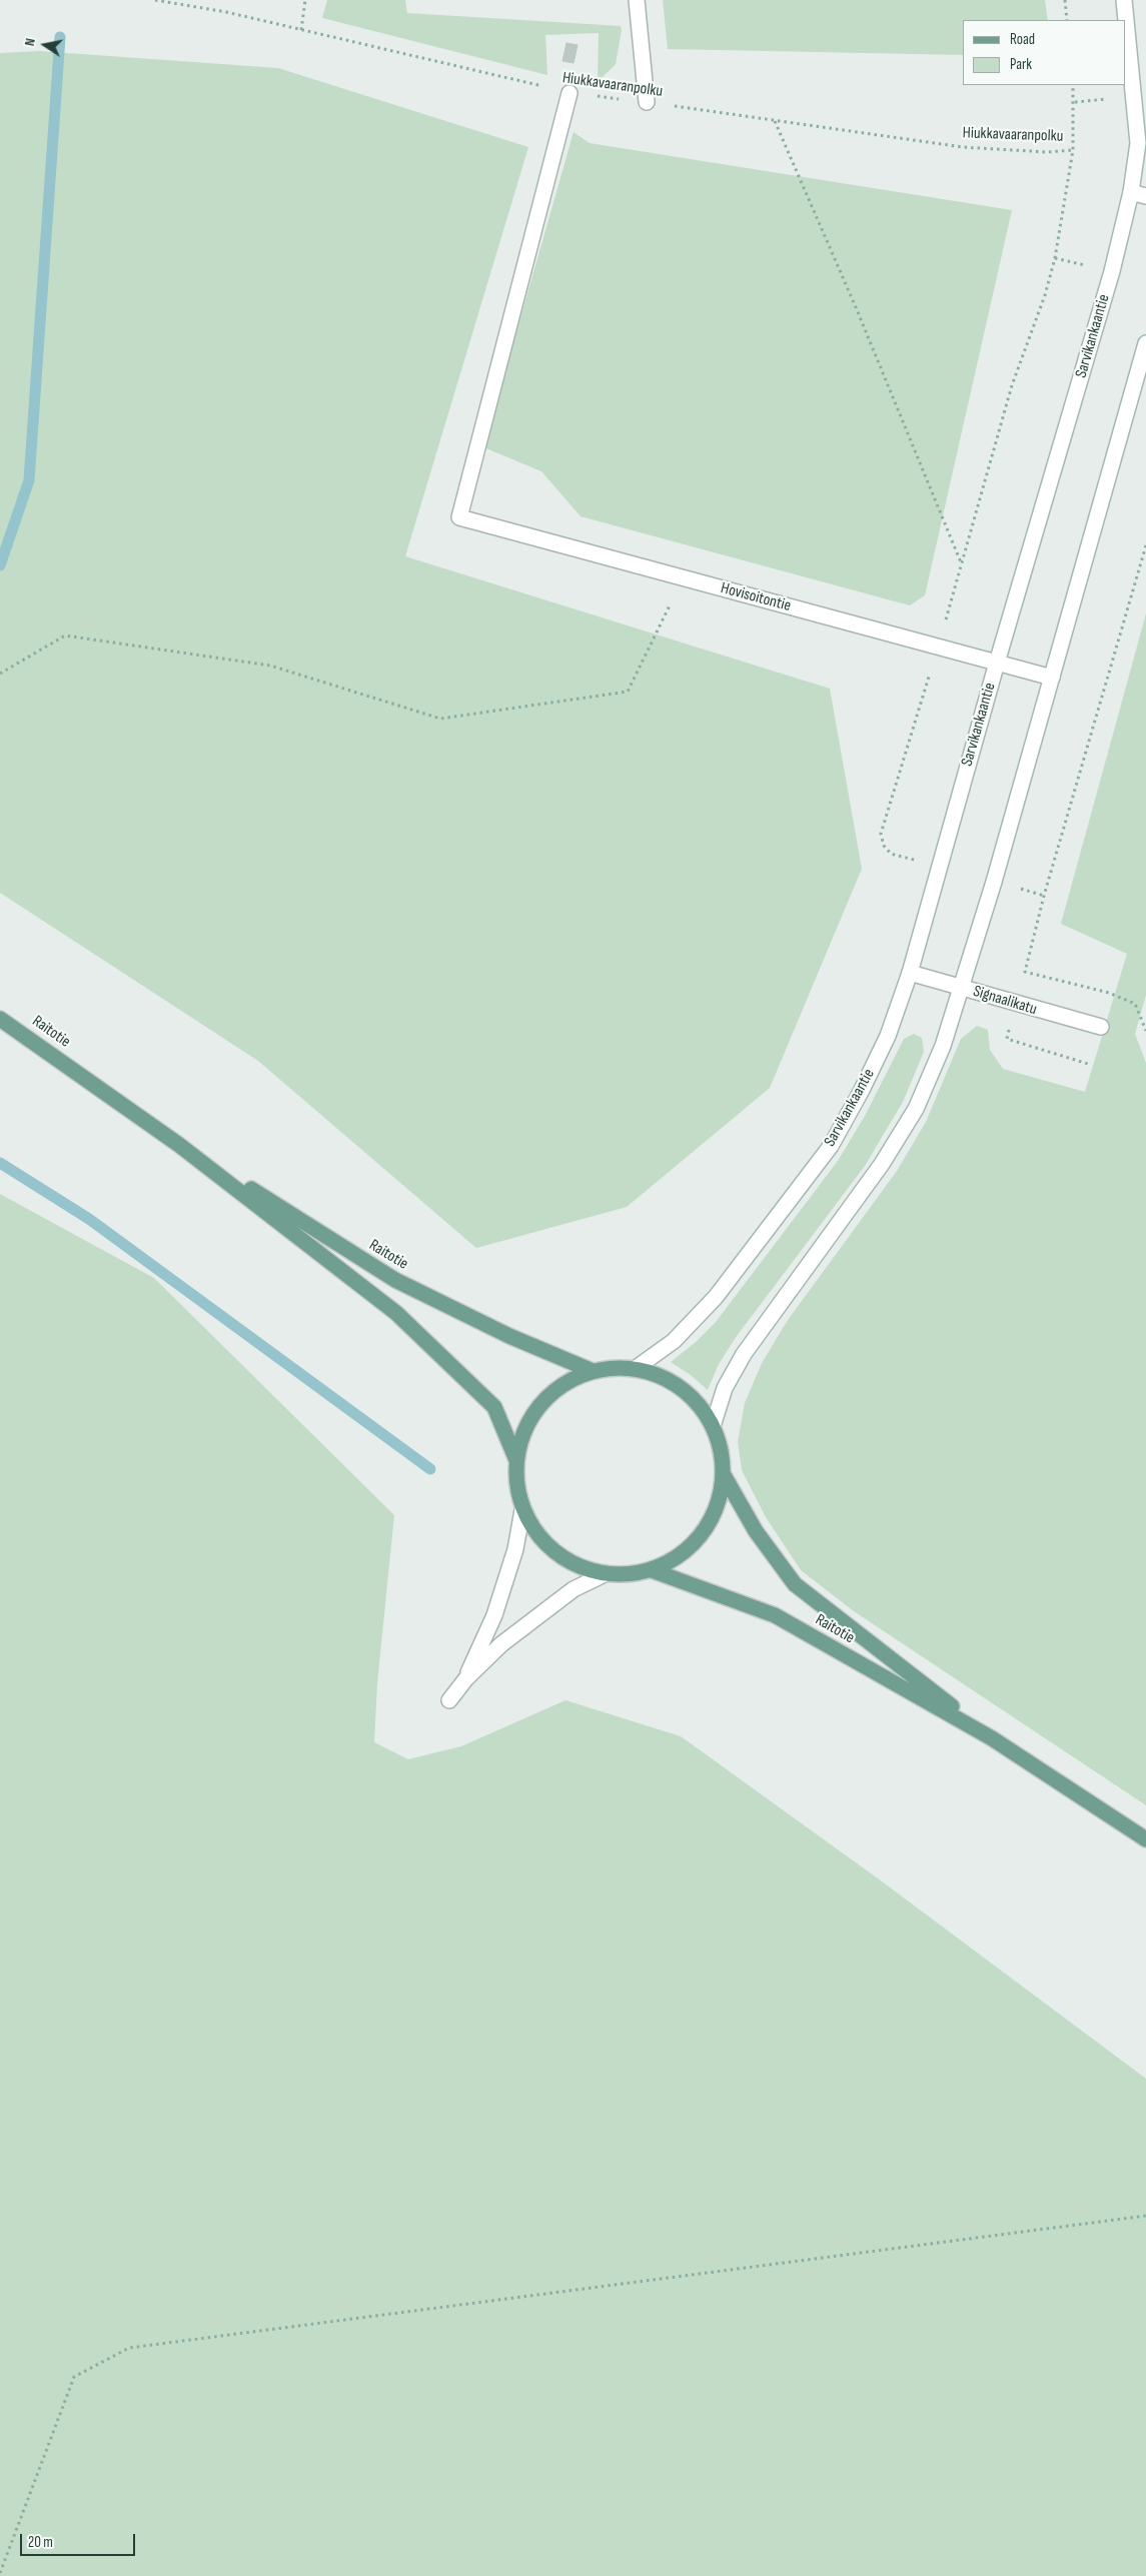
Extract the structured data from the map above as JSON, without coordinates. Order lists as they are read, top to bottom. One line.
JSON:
{"streets":{"main road":["Raitotie"],"street":["Sarvikankaantie","Hovisoitontie","Signaalikatu"],"path":["Hiukkavaaranpolku"]},"crossings":[["Hiukkavaaranpolku","Hovisoitontie"],["Sarvikankaantie","Hovisoitontie"],["Sarvikankaantie","Signaalikatu"]],"legend":["Road","Park"],"scale_bar":"20 m","north":"left"}
